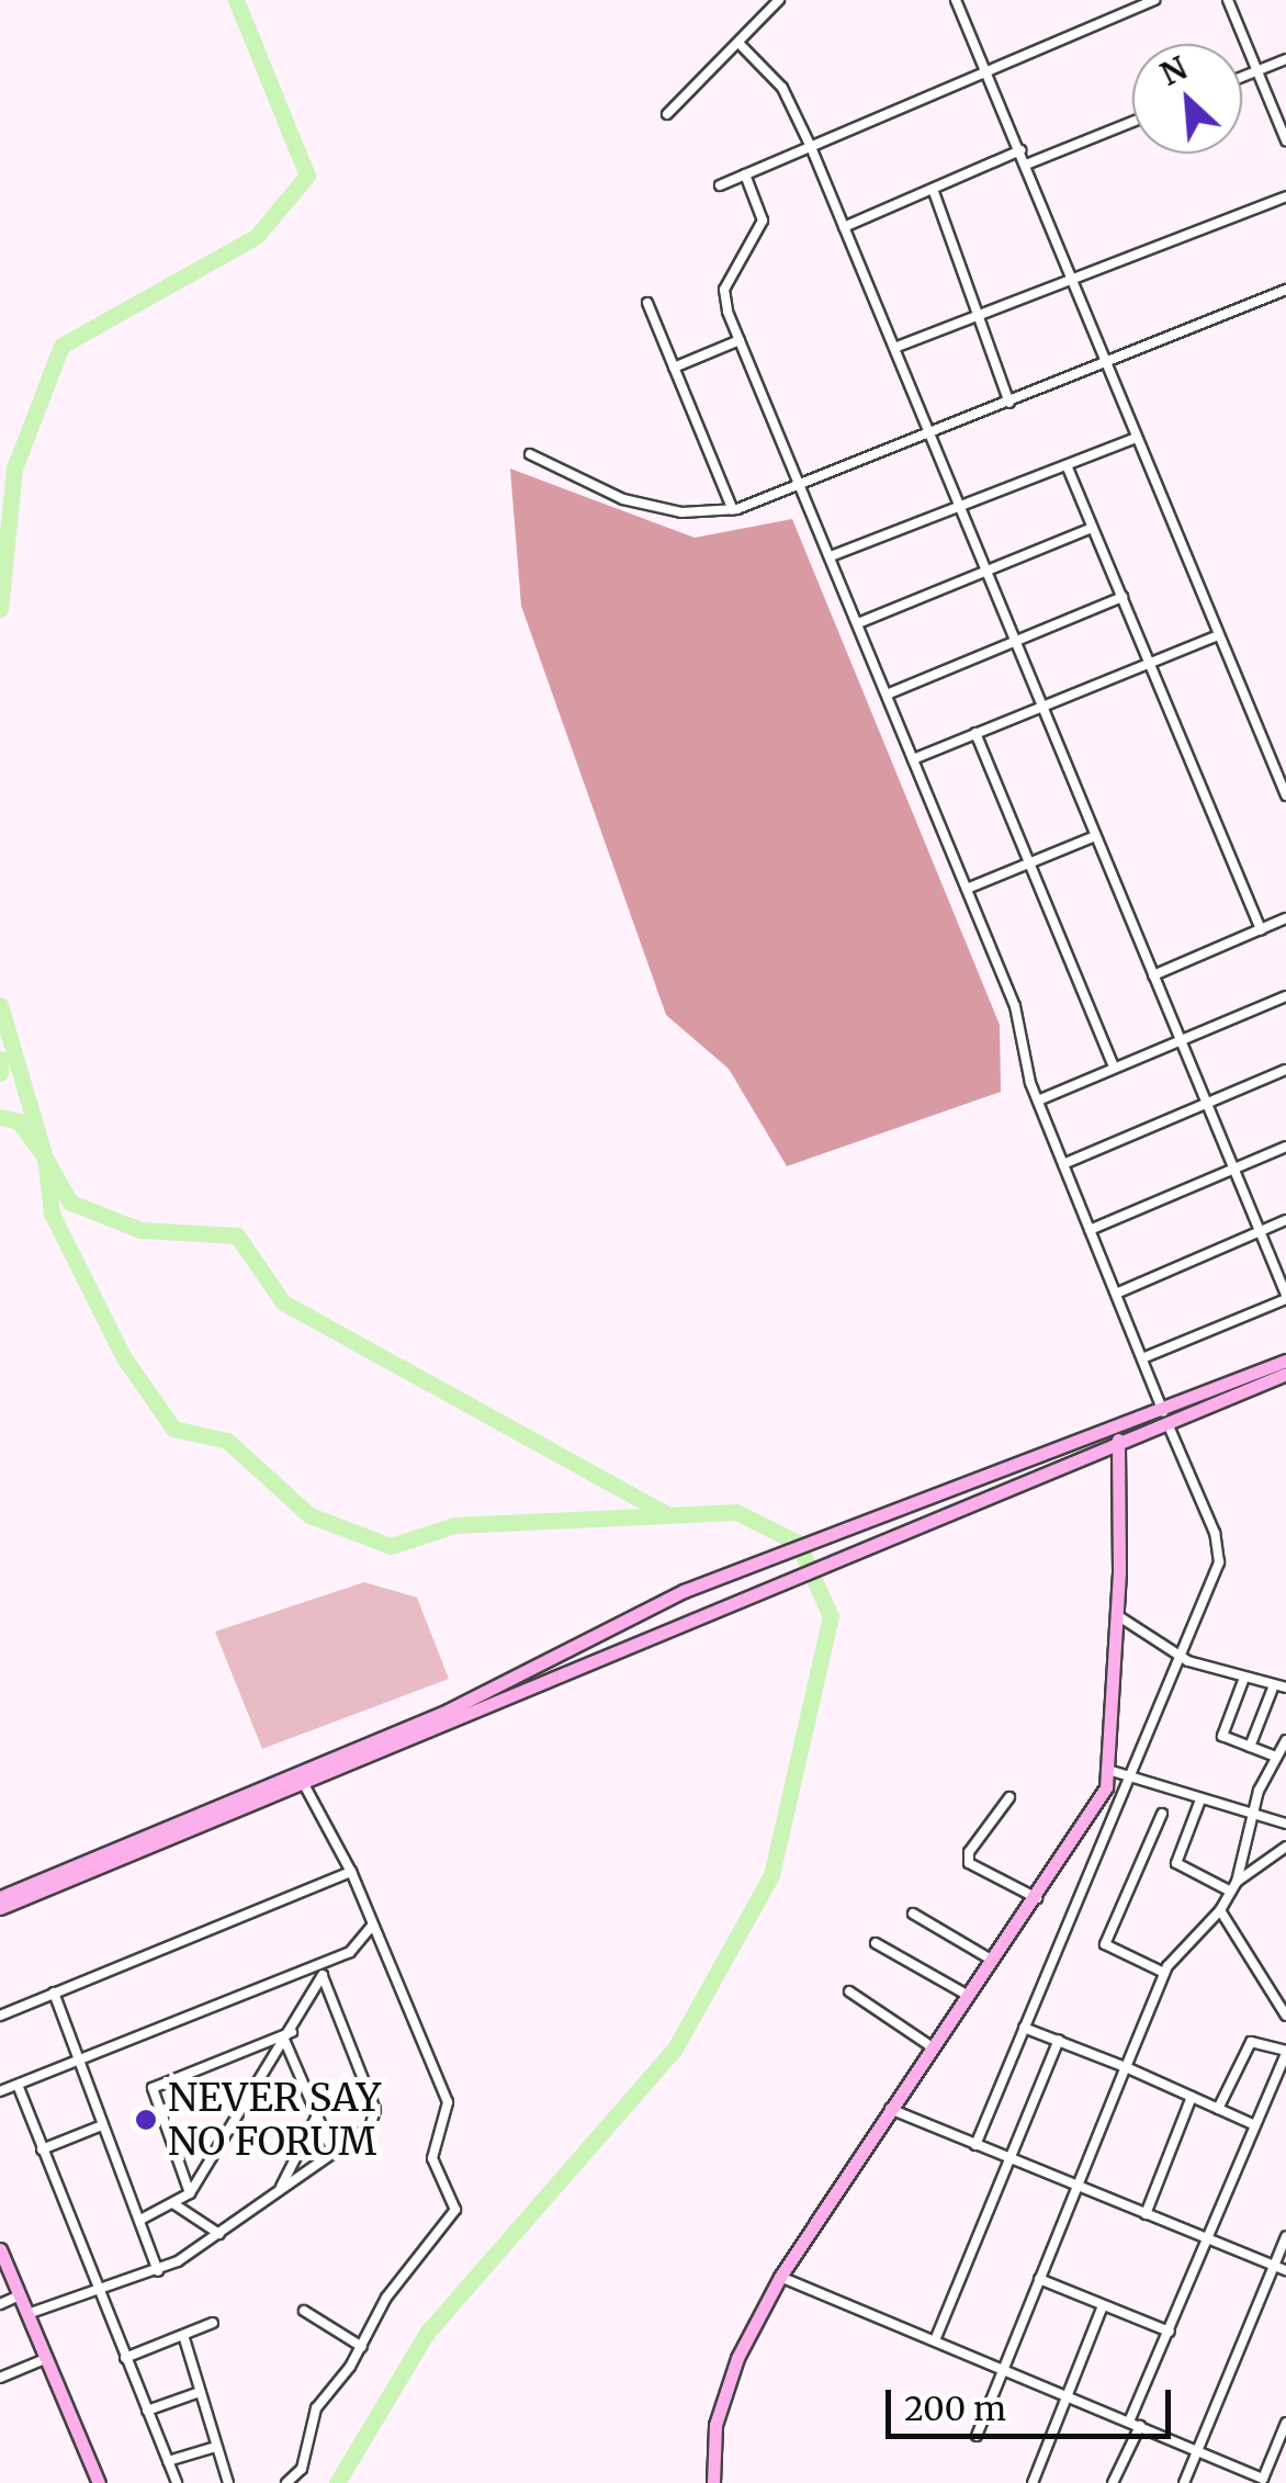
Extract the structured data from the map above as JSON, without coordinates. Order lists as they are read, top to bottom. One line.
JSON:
{"places":["NEVER SAY NO FORUM"],"scale_bar":"200 m","north":"top left"}
